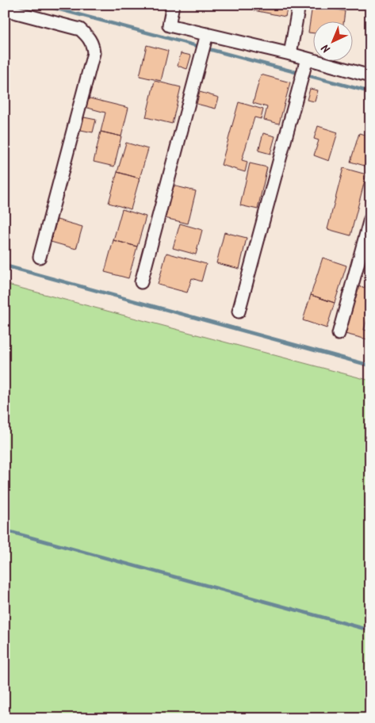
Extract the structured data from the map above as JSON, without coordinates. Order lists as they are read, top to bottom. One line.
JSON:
{"north":"bottom left"}
